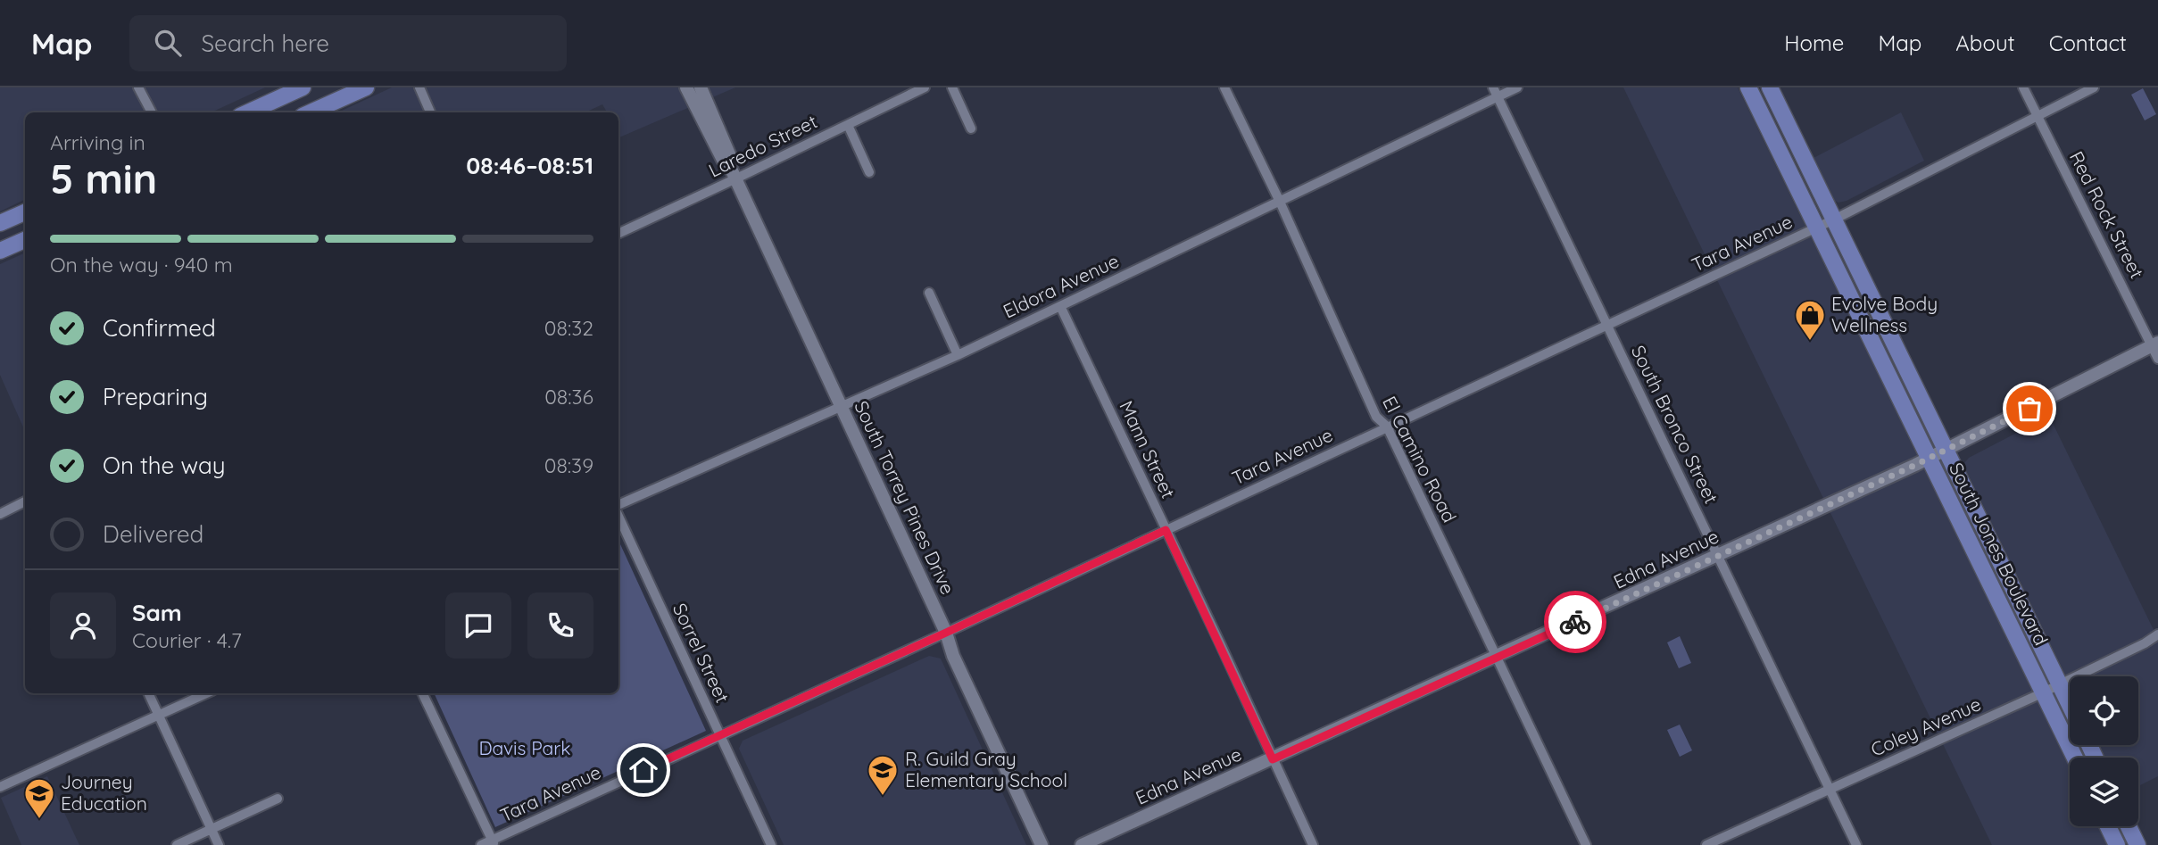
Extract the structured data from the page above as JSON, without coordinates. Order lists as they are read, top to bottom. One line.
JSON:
{"streets":{"main road":["South Jones Boulevard"],"street":["Laredo Street","Red Rock Street","Tara Avenue","Eldora Avenue","South Bronco Street","Mann Street","El Camino Road","South Torrey Pines Drive","Edna Avenue","Sorrel Street","Coley Avenue"]},"crossings":[["Laredo Street","South Torrey Pines Drive"],["Red Rock Street","Tara Avenue"],["Red Rock Street","Edna Avenue"],["Tara Avenue","South Bronco Street"],["Tara Avenue","Mann Street"],["Tara Avenue","El Camino Road"],["Tara Avenue","South Torrey Pines Drive"],["Tara Avenue","South Jones Boulevard"],["Tara Avenue","Sorrel Street"],["Eldora Avenue","South Bronco Street"],["Eldora Avenue","Mann Street"],["Eldora Avenue","El Camino Road"],["Eldora Avenue","South Torrey Pines Drive"],["South Bronco Street","Edna Avenue"],["South Bronco Street","Coley Avenue"],["Mann Street","Edna Avenue"],["El Camino Road","Edna Avenue"],["South Jones Boulevard","Edna Avenue"],["South Jones Boulevard","Coley Avenue"]],"parks":["Davis Park"],"places":{"shop":["Evolve Body Wellness"],"school or university":["R. Guild Gray Elementary School","Journey Education"]},"page":{"header":"Map","search":"Search here","nav":["Home","Map","About","Contact"],"heading":["5 min","Arriving in","08:46–08:51"],"panel":["Sam","Courier · 4.7"],"bar":"On the way · 940 m","list":[["Confirmed","08:32"],["Preparing","08:36"],["On the way","08:39"],"Delivered"]}}
